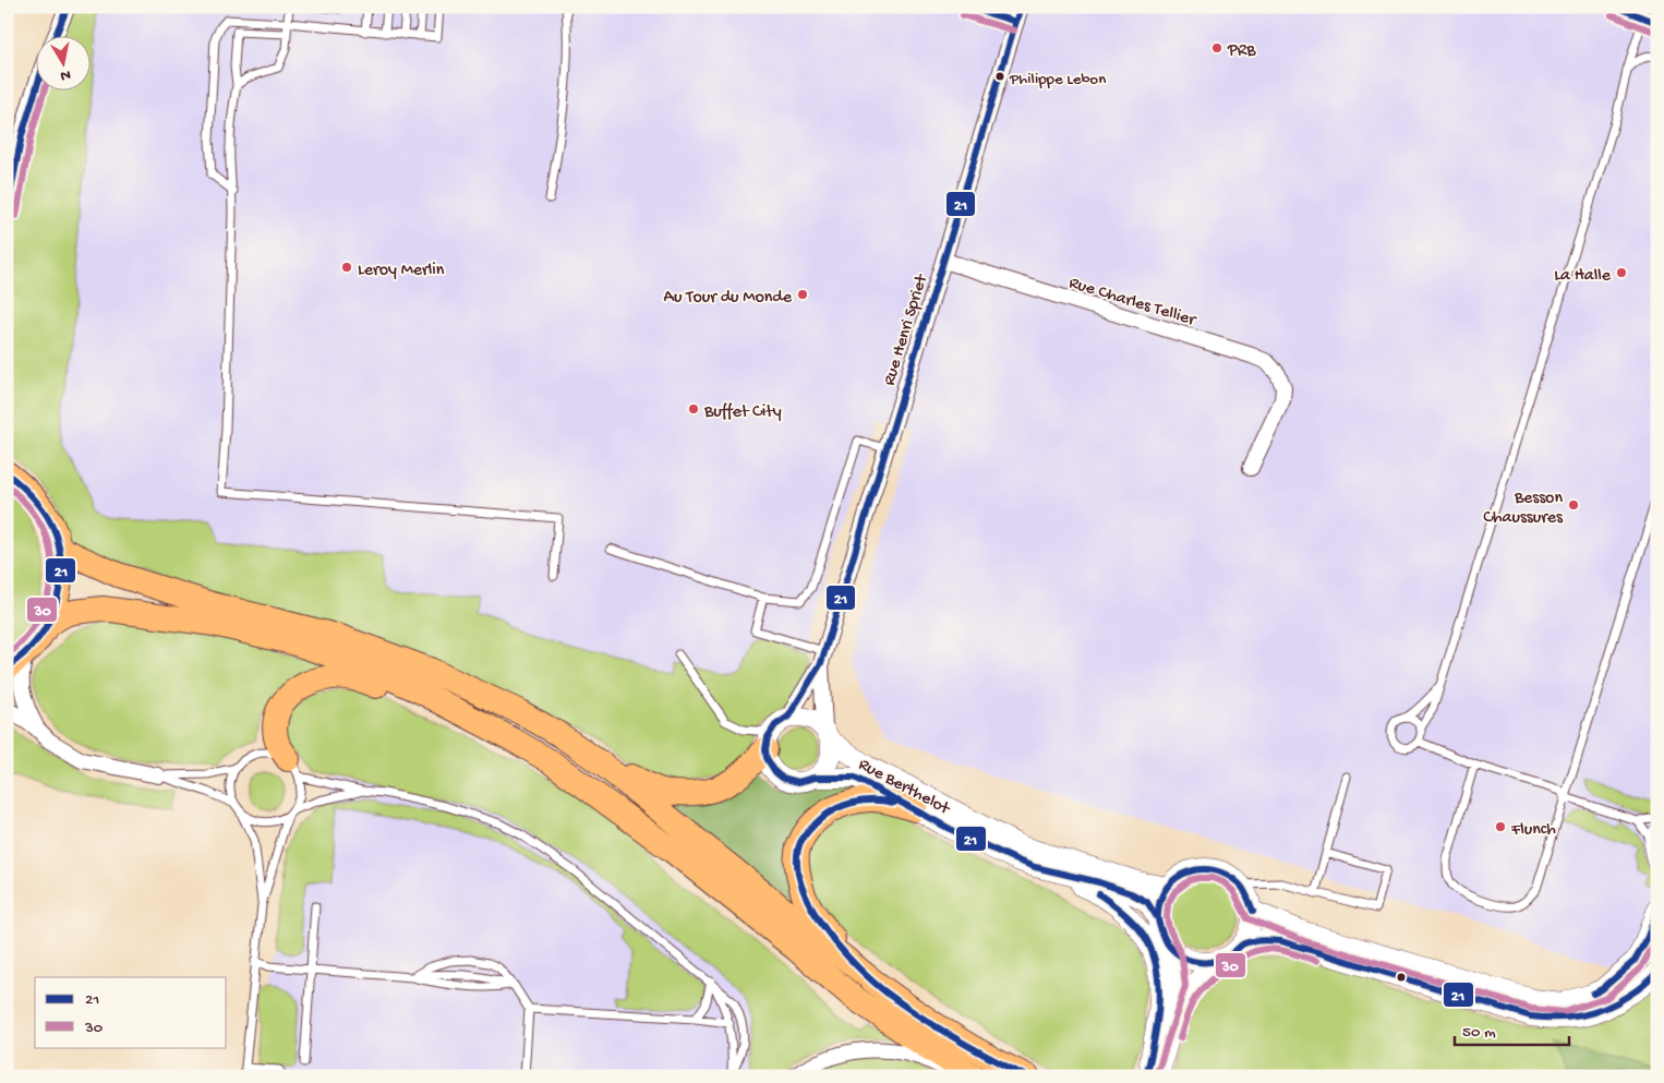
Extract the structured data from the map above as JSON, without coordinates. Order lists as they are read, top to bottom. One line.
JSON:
{"streets":{"street":["Rue Charles Tellier","Rue Henri Spriet","Rue Berthelot"]},"crossings":[["Rue Charles Tellier","Rue Henri Spriet"]],"places":["PRB","Philippe Lebon","Leroy Merlin","La Halle","Au Tour du Monde","Buffet City","Besson Chaussures","Flunch"],"lines":["transit line 21","transit line 30"],"legend":["21","30"],"scale_bar":"50 m","north":"bottom"}
